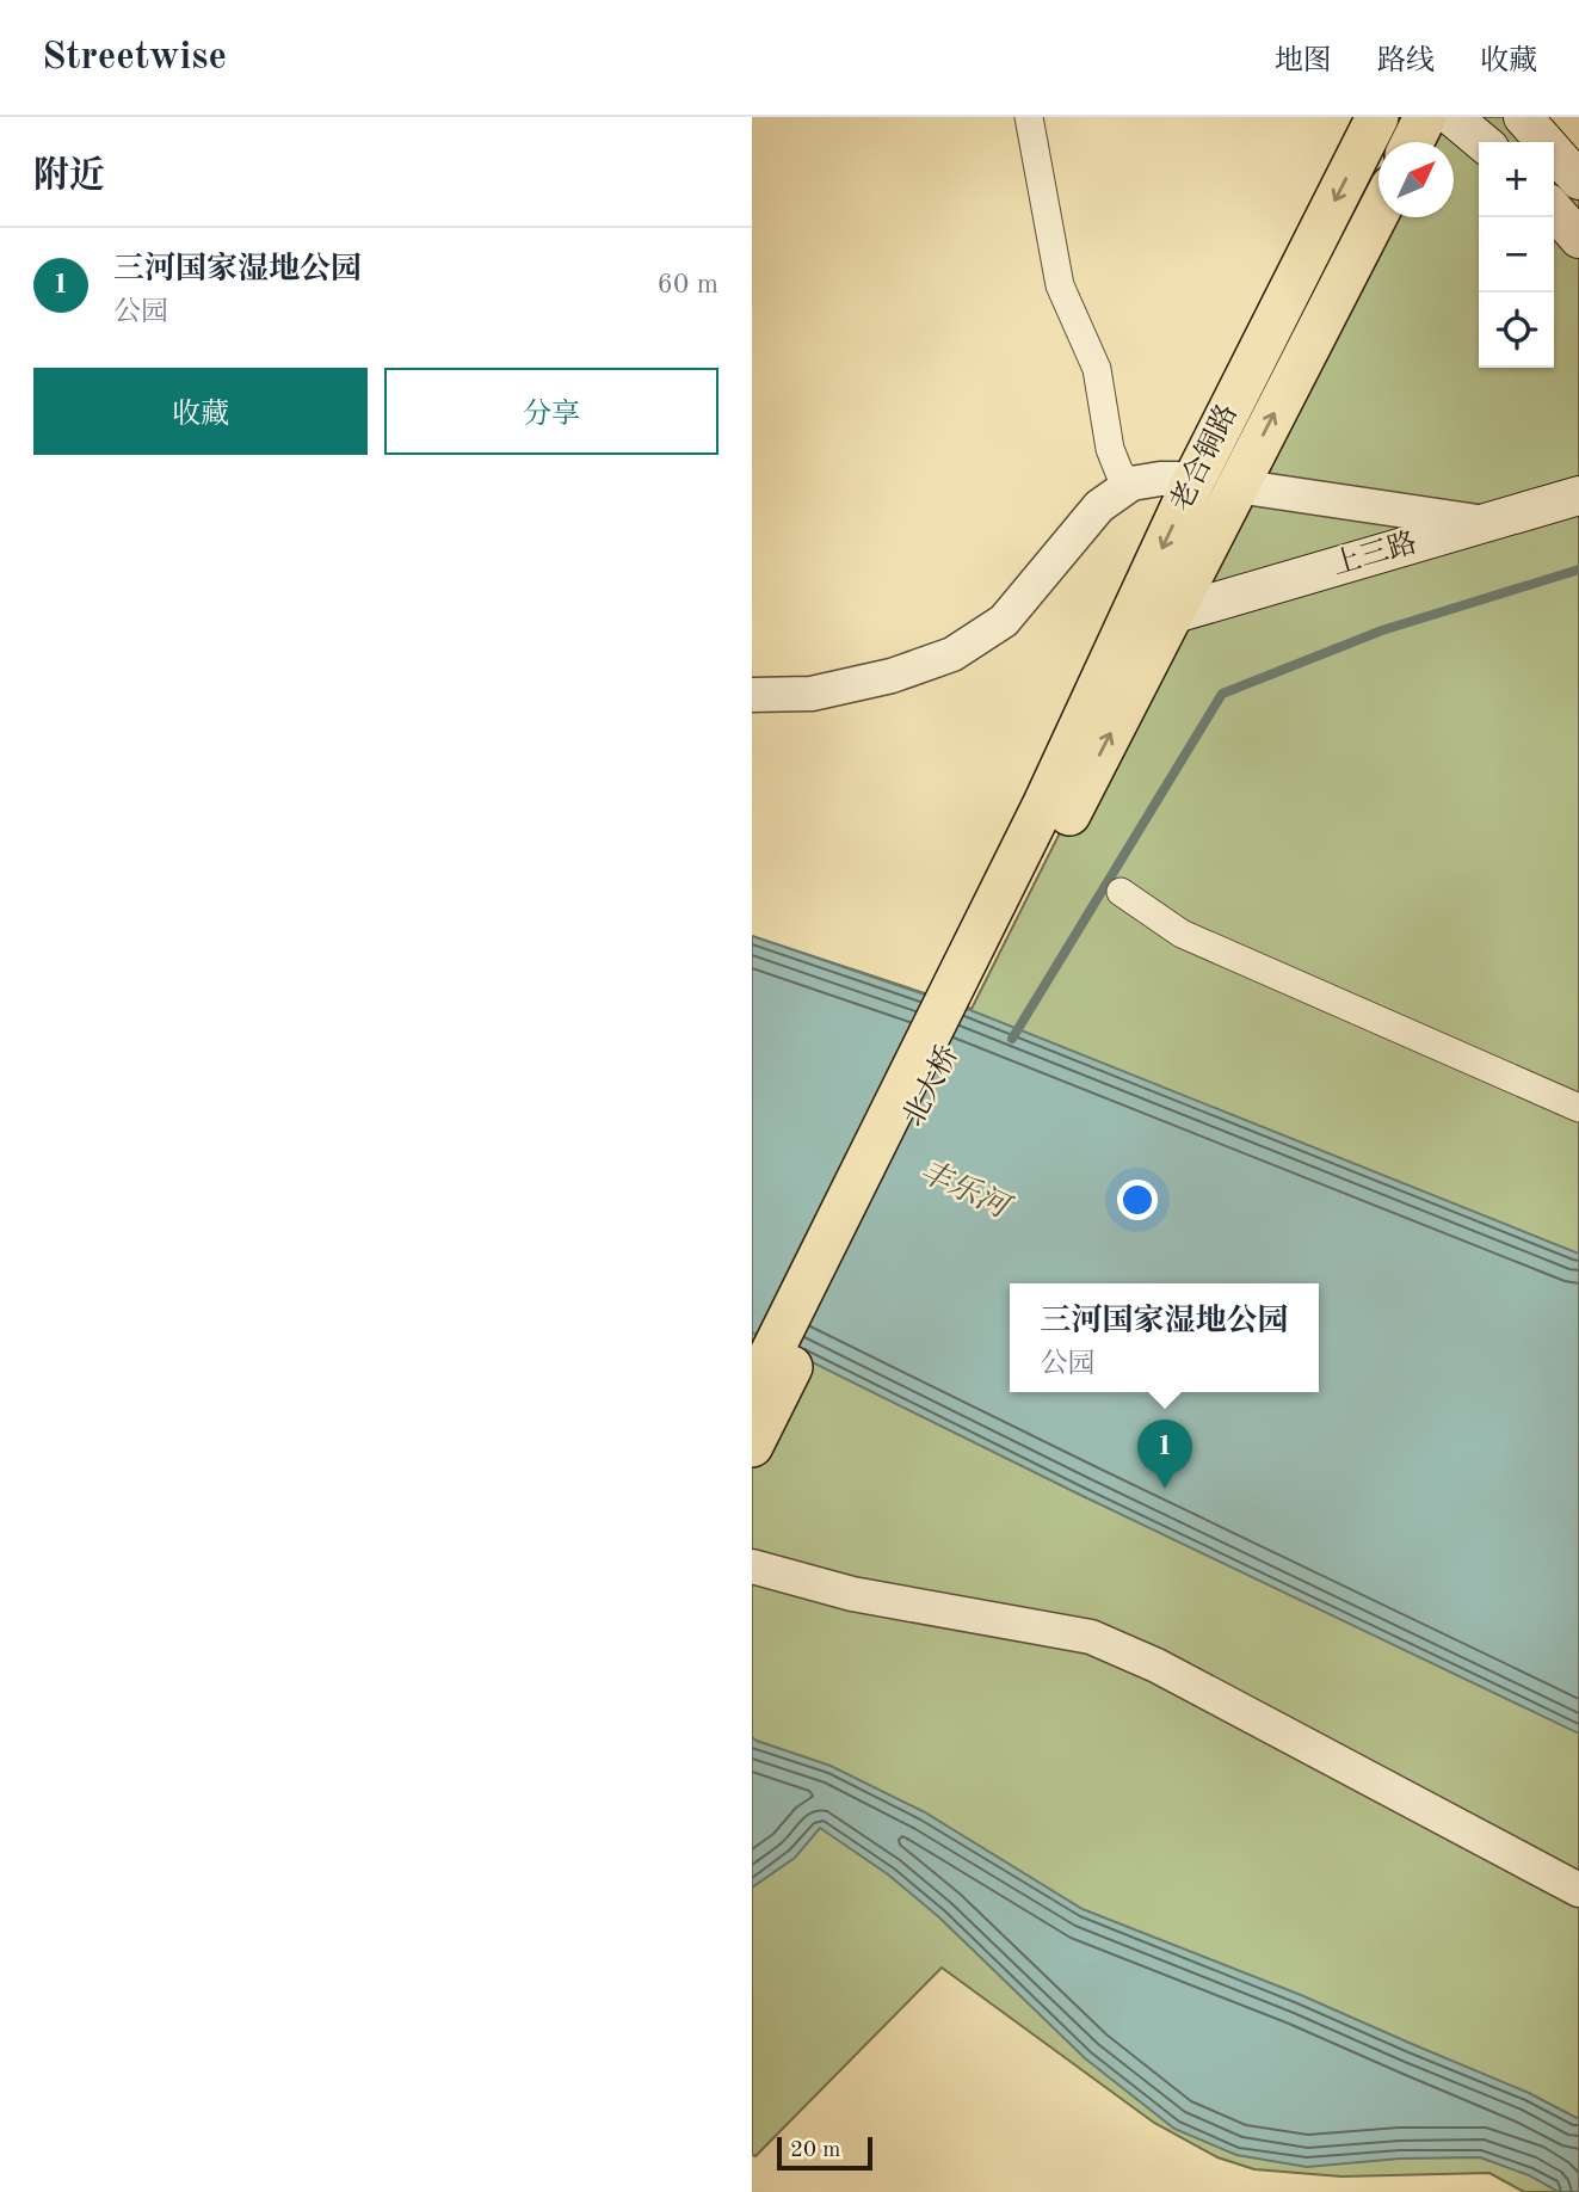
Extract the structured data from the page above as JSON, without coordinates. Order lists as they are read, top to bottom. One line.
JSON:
{"streets":{"main road":["老合铜路","上三路","北大桥"]},"crossings":[["老合铜路","上三路"],["老合铜路","北大桥"]],"water":["丰乐河"],"scale_bar":"20 m","north":"top right","page":{"header":"Streetwise","nav":["地图","路线","收藏"],"heading":"附近","map_buttons":["+","−"],"list":[{"mark":"1","name":"三河国家湿地公园","note":"公园","value":"60 m"}],"buttons":["收藏","分享"],"popup":["三河国家湿地公园","公园"],"pins":"1","scale":"20 m"}}
